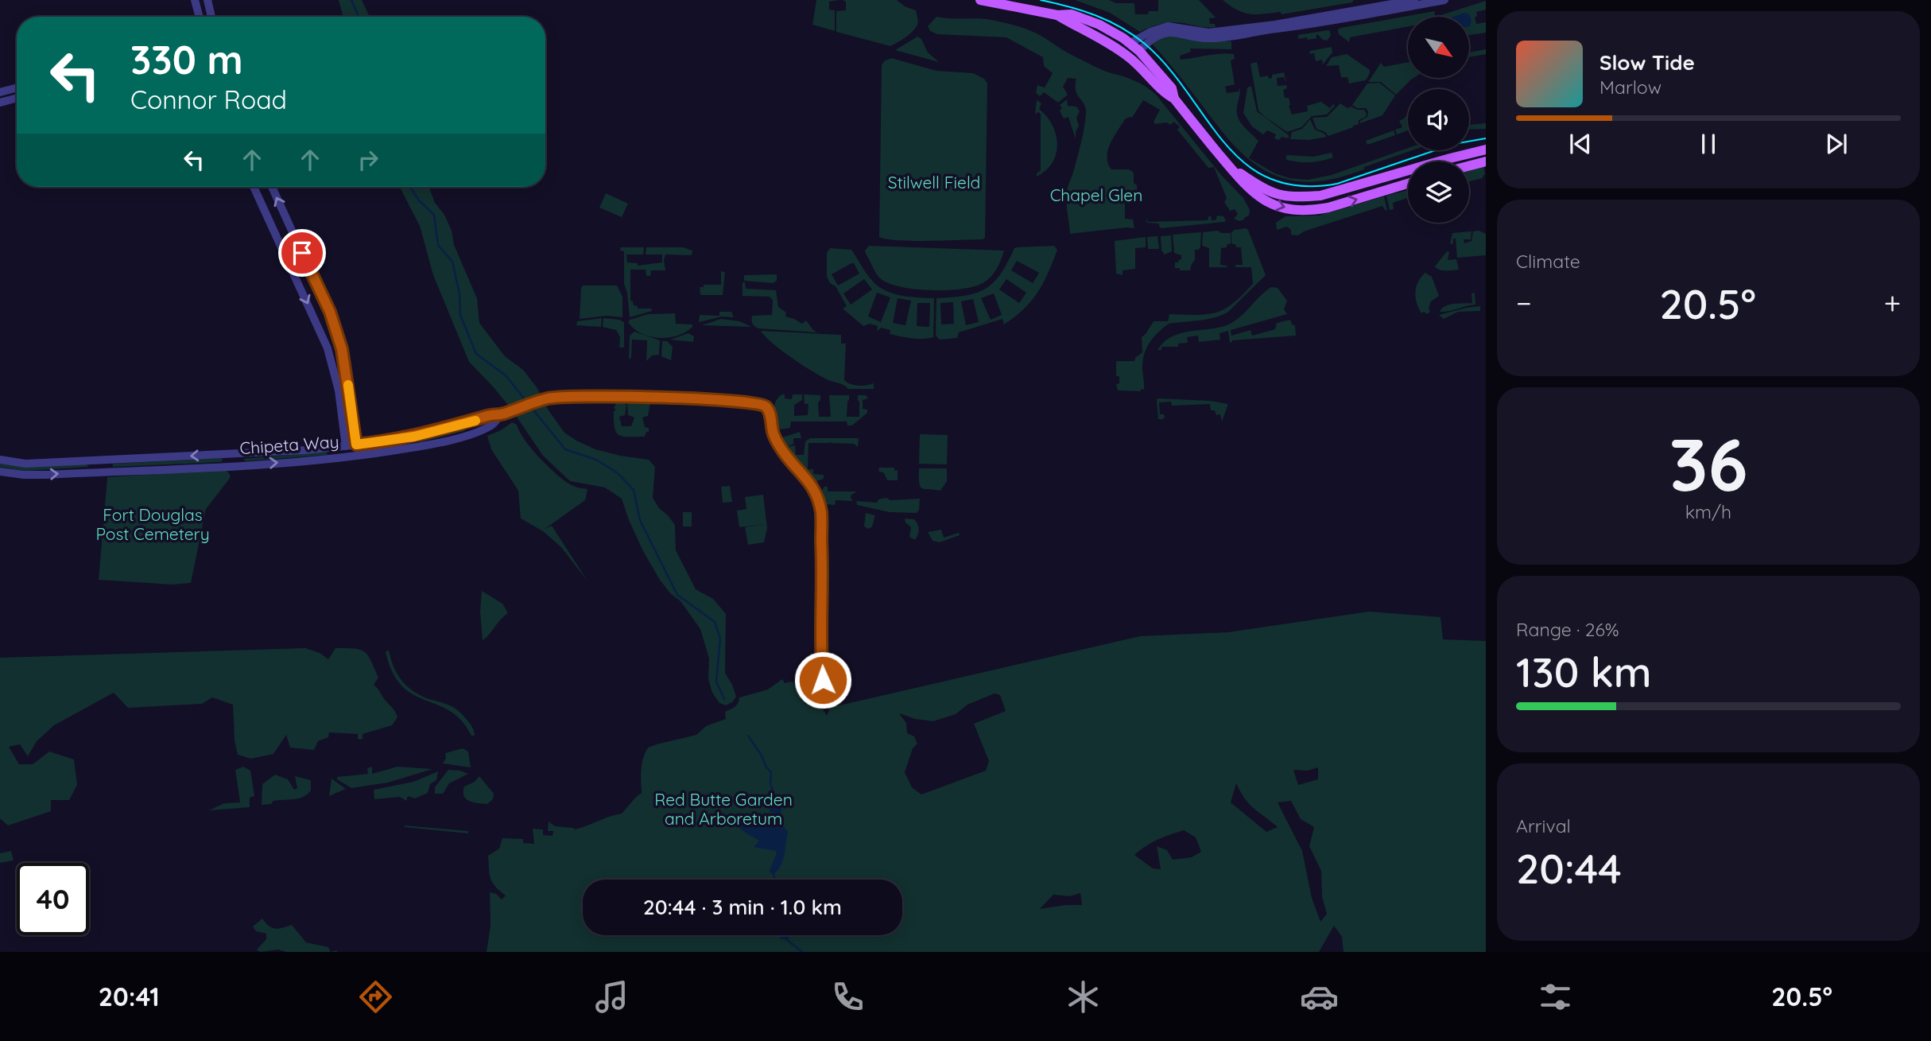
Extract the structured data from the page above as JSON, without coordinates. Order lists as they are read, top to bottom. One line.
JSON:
{"streets":{"street":["Chipeta Way"]},"parks":["Stilwell Field","Chapel Glen","Fort Douglas Post Cemetery","Red Butte Garden and Arboretum"],"north":"bottom right","page":{"turn":["330 m","Connor Road"],"song":["Slow Tide","Marlow"],"tile":["Climate",["36","km/h"],["Range · 26%","130 km"],["Arrival","20:44"]],"heat":["−","20.5°","+"],"limit":"40","trip":"20:44 · 3 min · 1.0 km","tabs":["20:41","20.5°"]}}
